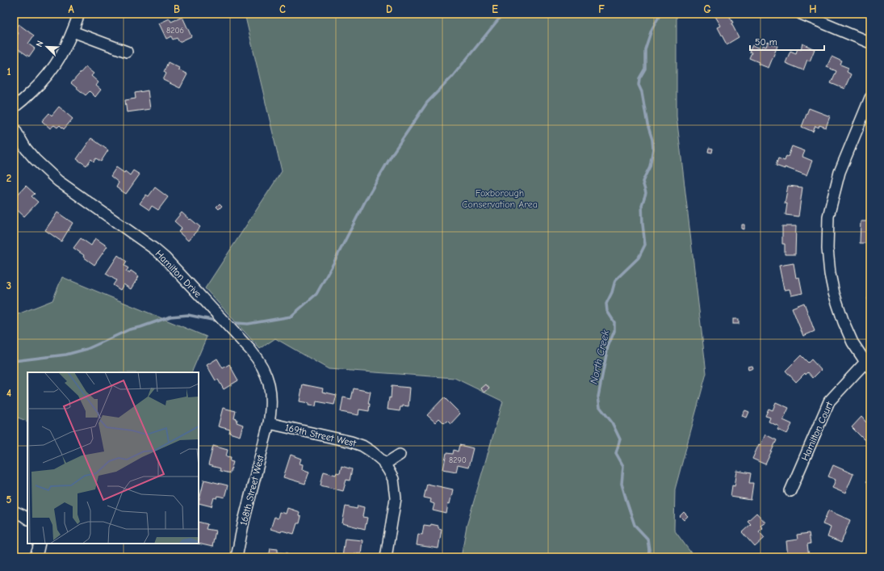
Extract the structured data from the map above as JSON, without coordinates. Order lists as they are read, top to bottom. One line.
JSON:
{"streets":{"street":["Hamilton Drive","Hamilton Court","169th Street West","168th Street West"]},"crossings":[["Hamilton Drive","169th Street West"],["Hamilton Drive","168th Street West"],["169th Street West","168th Street West"]],"water":["North Creek"],"parks":["Foxborough Conservation Area"],"house_numbers":["8206","8290"],"scale_bar":"50 m","north":"top left","grid":{"columns":["A","B","C","D","E","F","G","H"],"rows":["1","2","3","4","5"]}}
